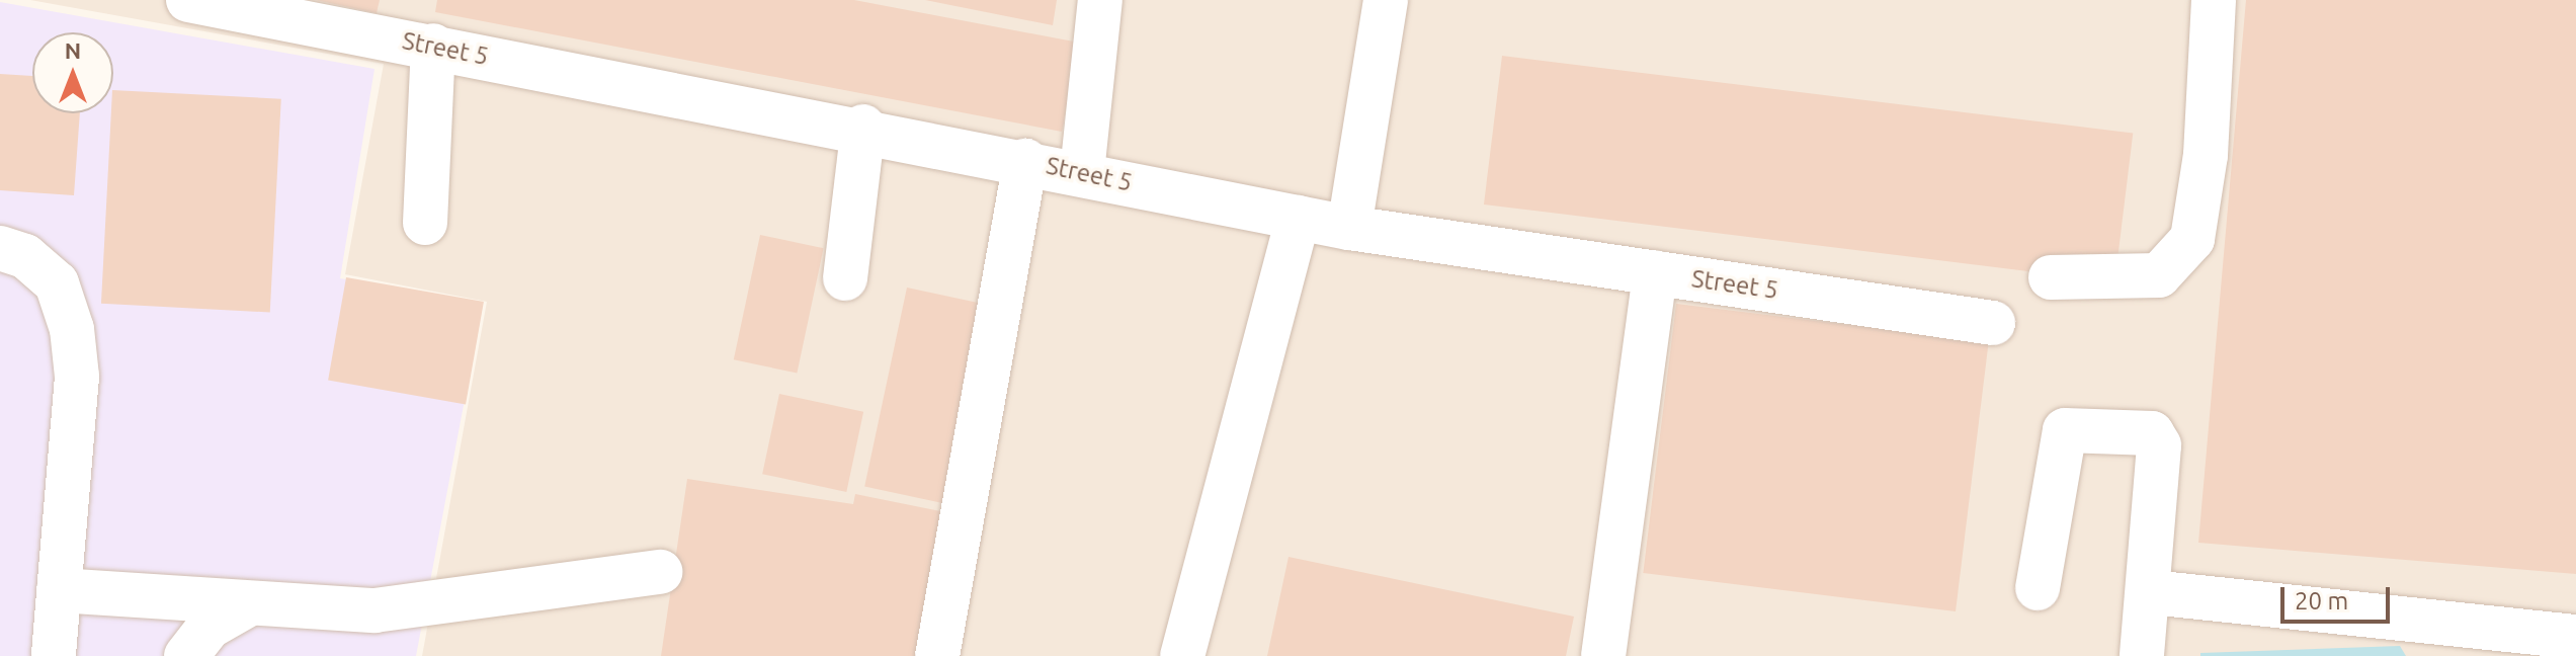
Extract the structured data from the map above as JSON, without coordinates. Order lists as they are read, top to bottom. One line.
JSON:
{"streets":{"street":["Street 5"]},"scale_bar":"20 m","north":"top"}
